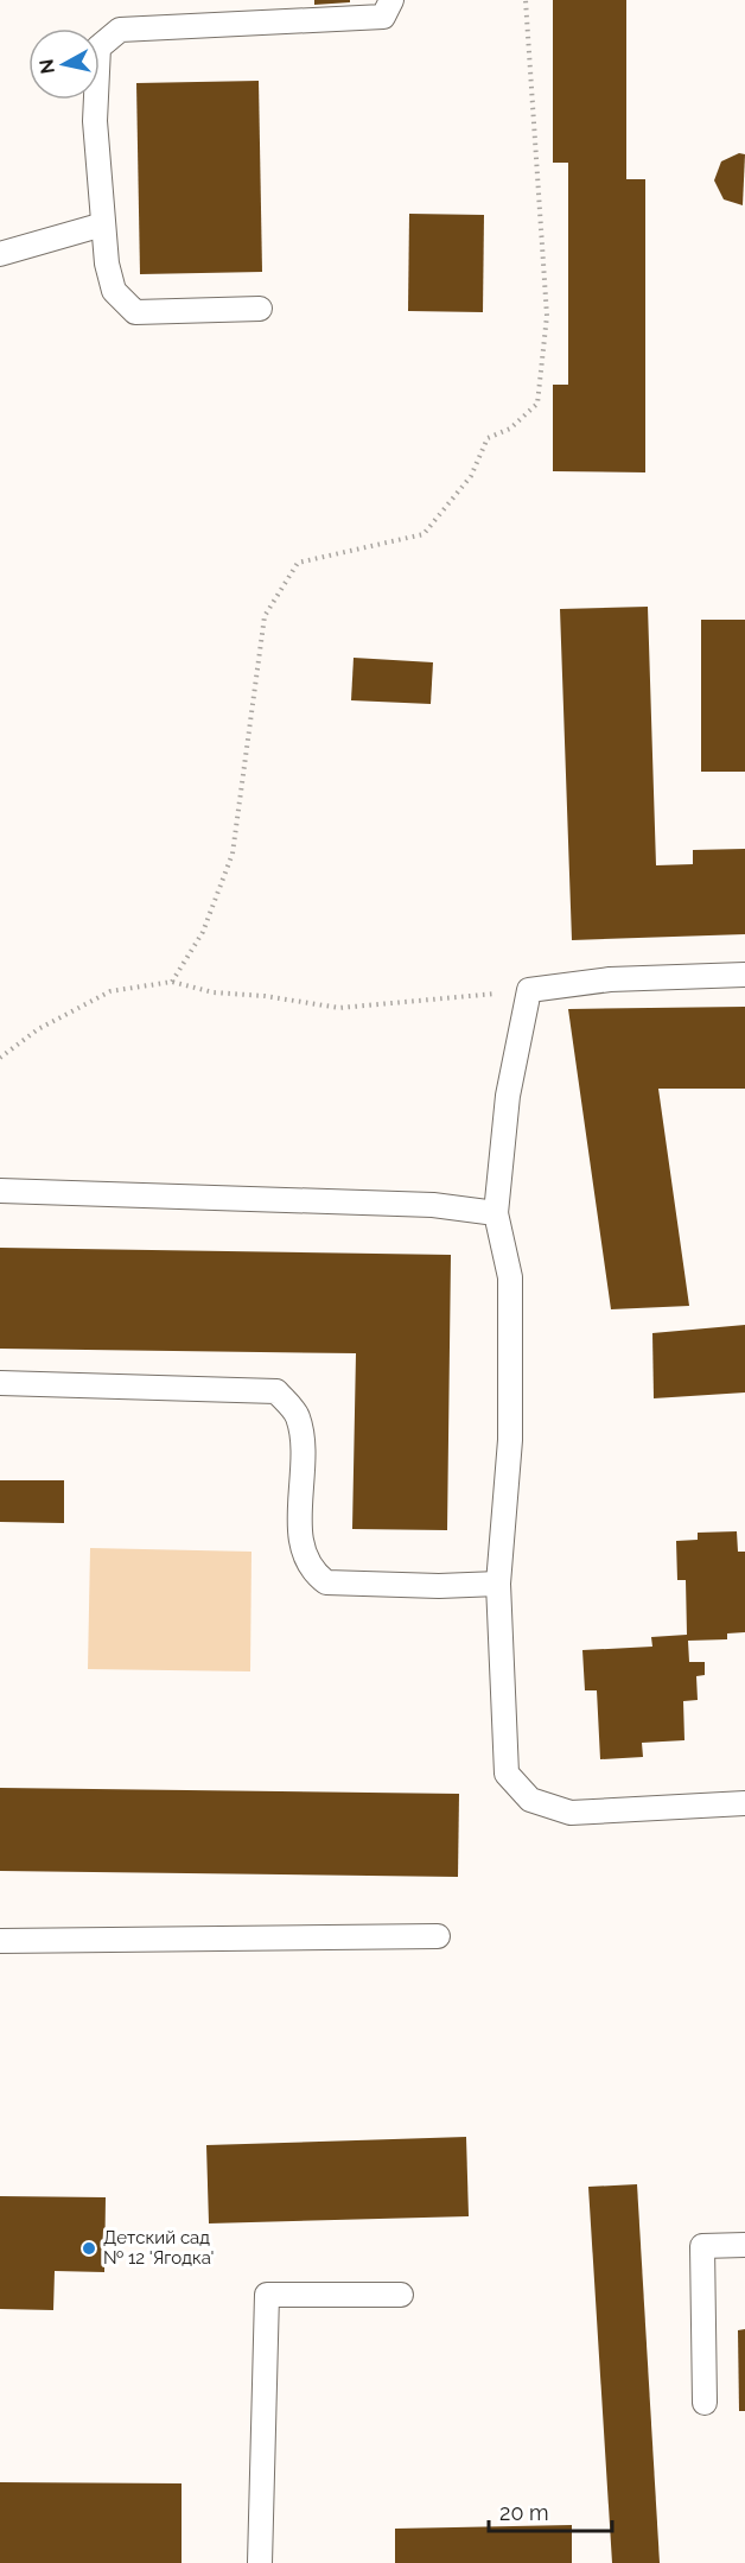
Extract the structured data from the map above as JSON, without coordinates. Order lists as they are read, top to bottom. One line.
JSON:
{"places":["Детский сад № 12 'Ягодка'"],"scale_bar":"20 m","north":"left"}
